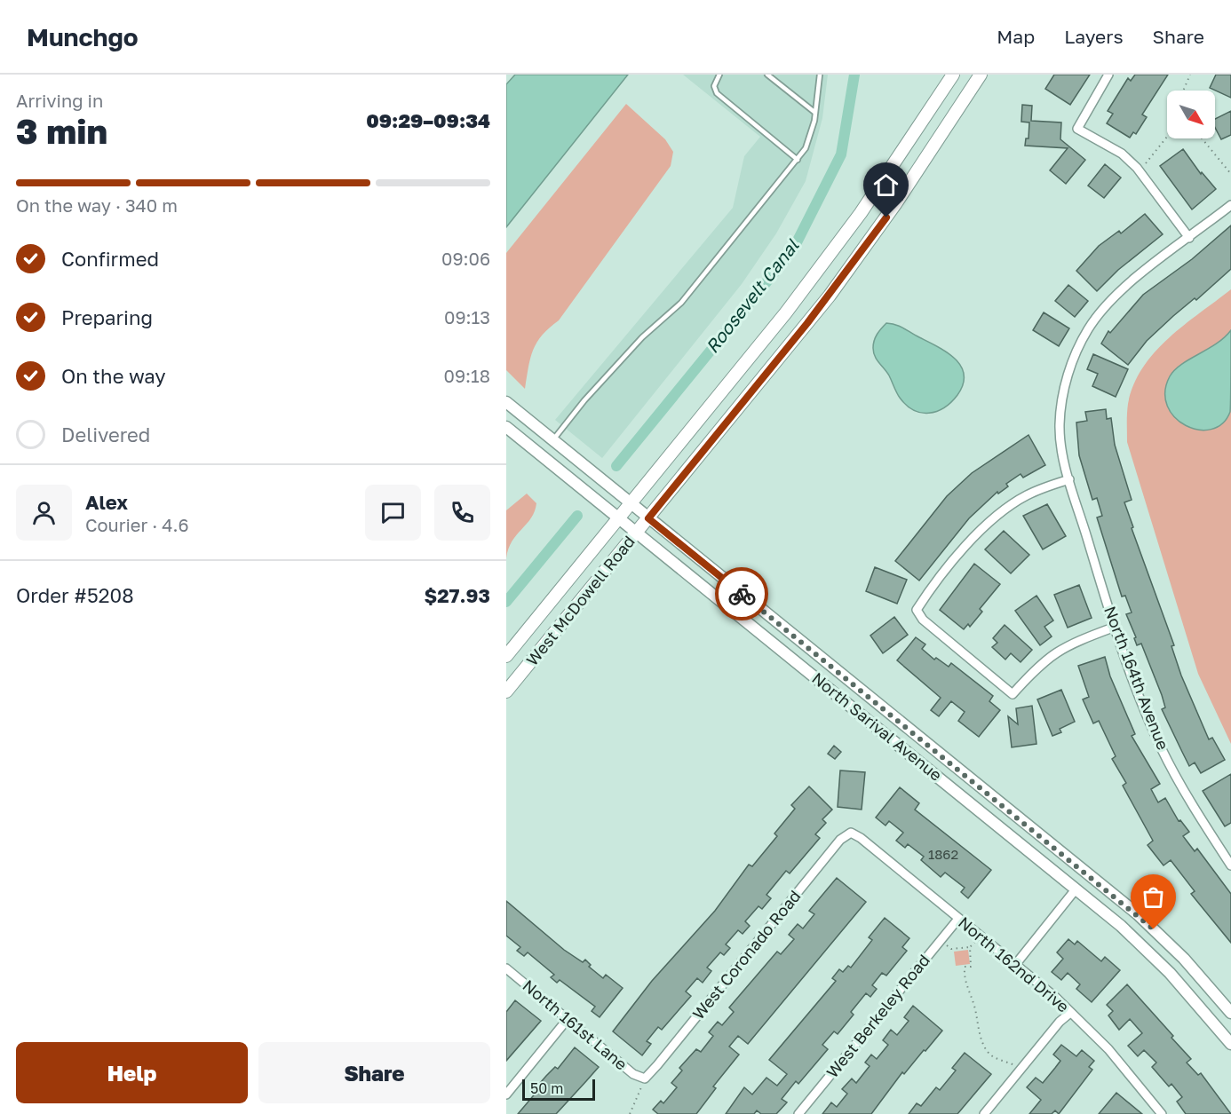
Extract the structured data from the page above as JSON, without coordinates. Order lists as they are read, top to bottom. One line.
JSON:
{"streets":{"main road":["West McDowell Road","North Sarival Avenue"],"street":["North 164th Avenue","West Coronado Road","North 162nd Drive","West Berkeley Road","North 161st Lane"]},"crossings":[["West McDowell Road","North Sarival Avenue"],["West Coronado Road","North 162nd Drive"],["West Coronado Road","North 161st Lane"],["North 162nd Drive","West Berkeley Road"]],"water":["Roosevelt Canal"],"house_numbers":["1862"],"scale_bar":"50 m","north":"bottom right","page":{"header":"Munchgo","nav":["Map","Layers","Share"],"heading":["3 min","Arriving in","09:29–09:34"],"panel":["Alex","Courier · 4.6","Order #5208","$27.93"],"bar":"On the way · 340 m","list":[["Confirmed","09:06"],["Preparing","09:13"],["On the way","09:18"],"Delivered"],"buttons":["Help","Share"],"scale":"50 m"}}
